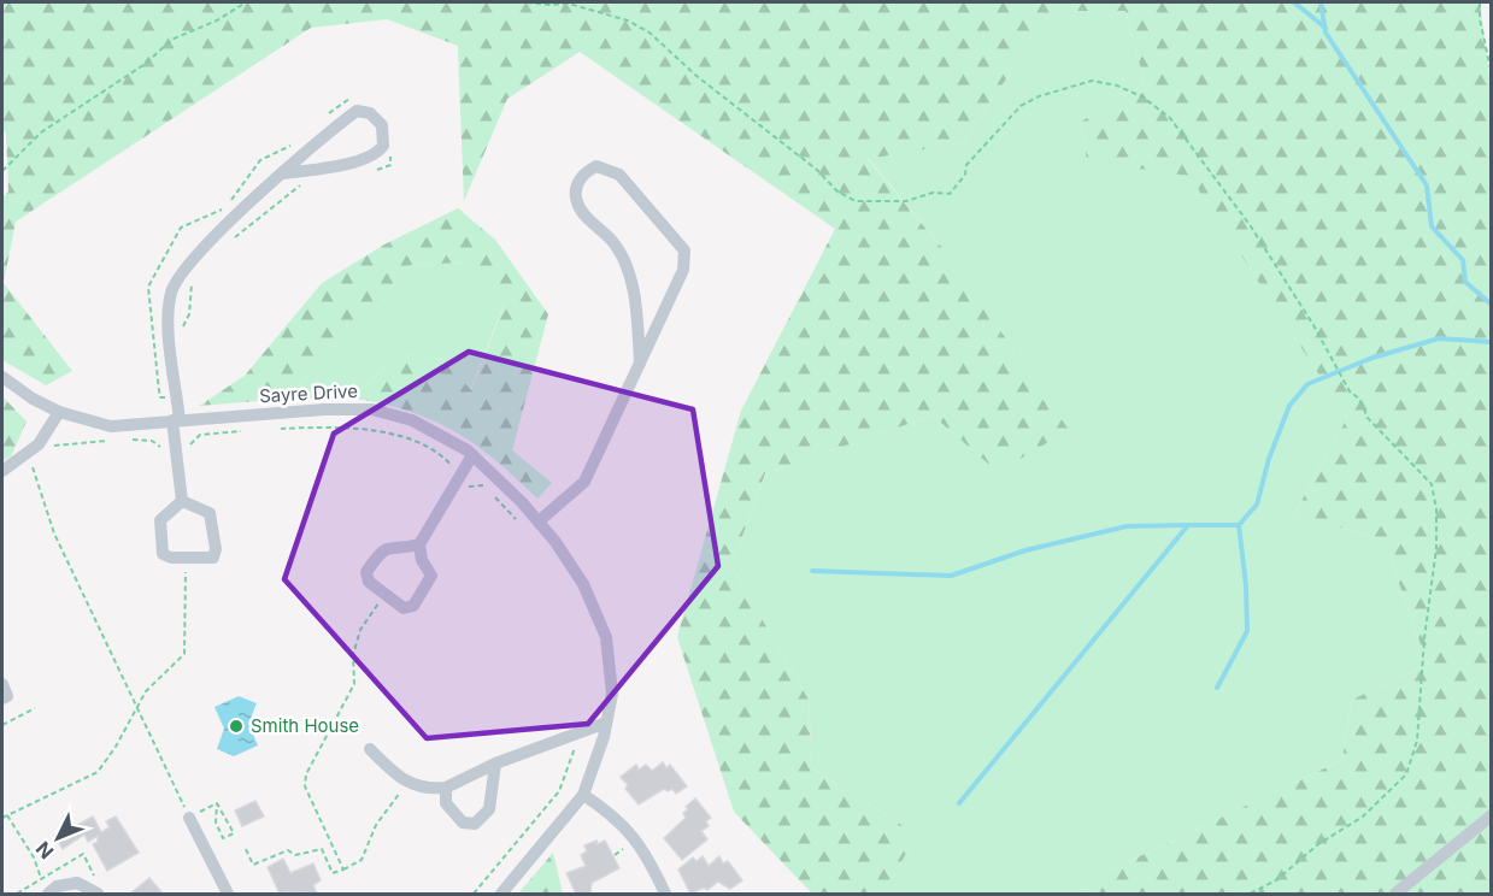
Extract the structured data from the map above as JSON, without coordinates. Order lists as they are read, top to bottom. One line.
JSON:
{"streets":{"street":["Sayre Drive"]},"places":["Smith House"],"north":"bottom left"}
